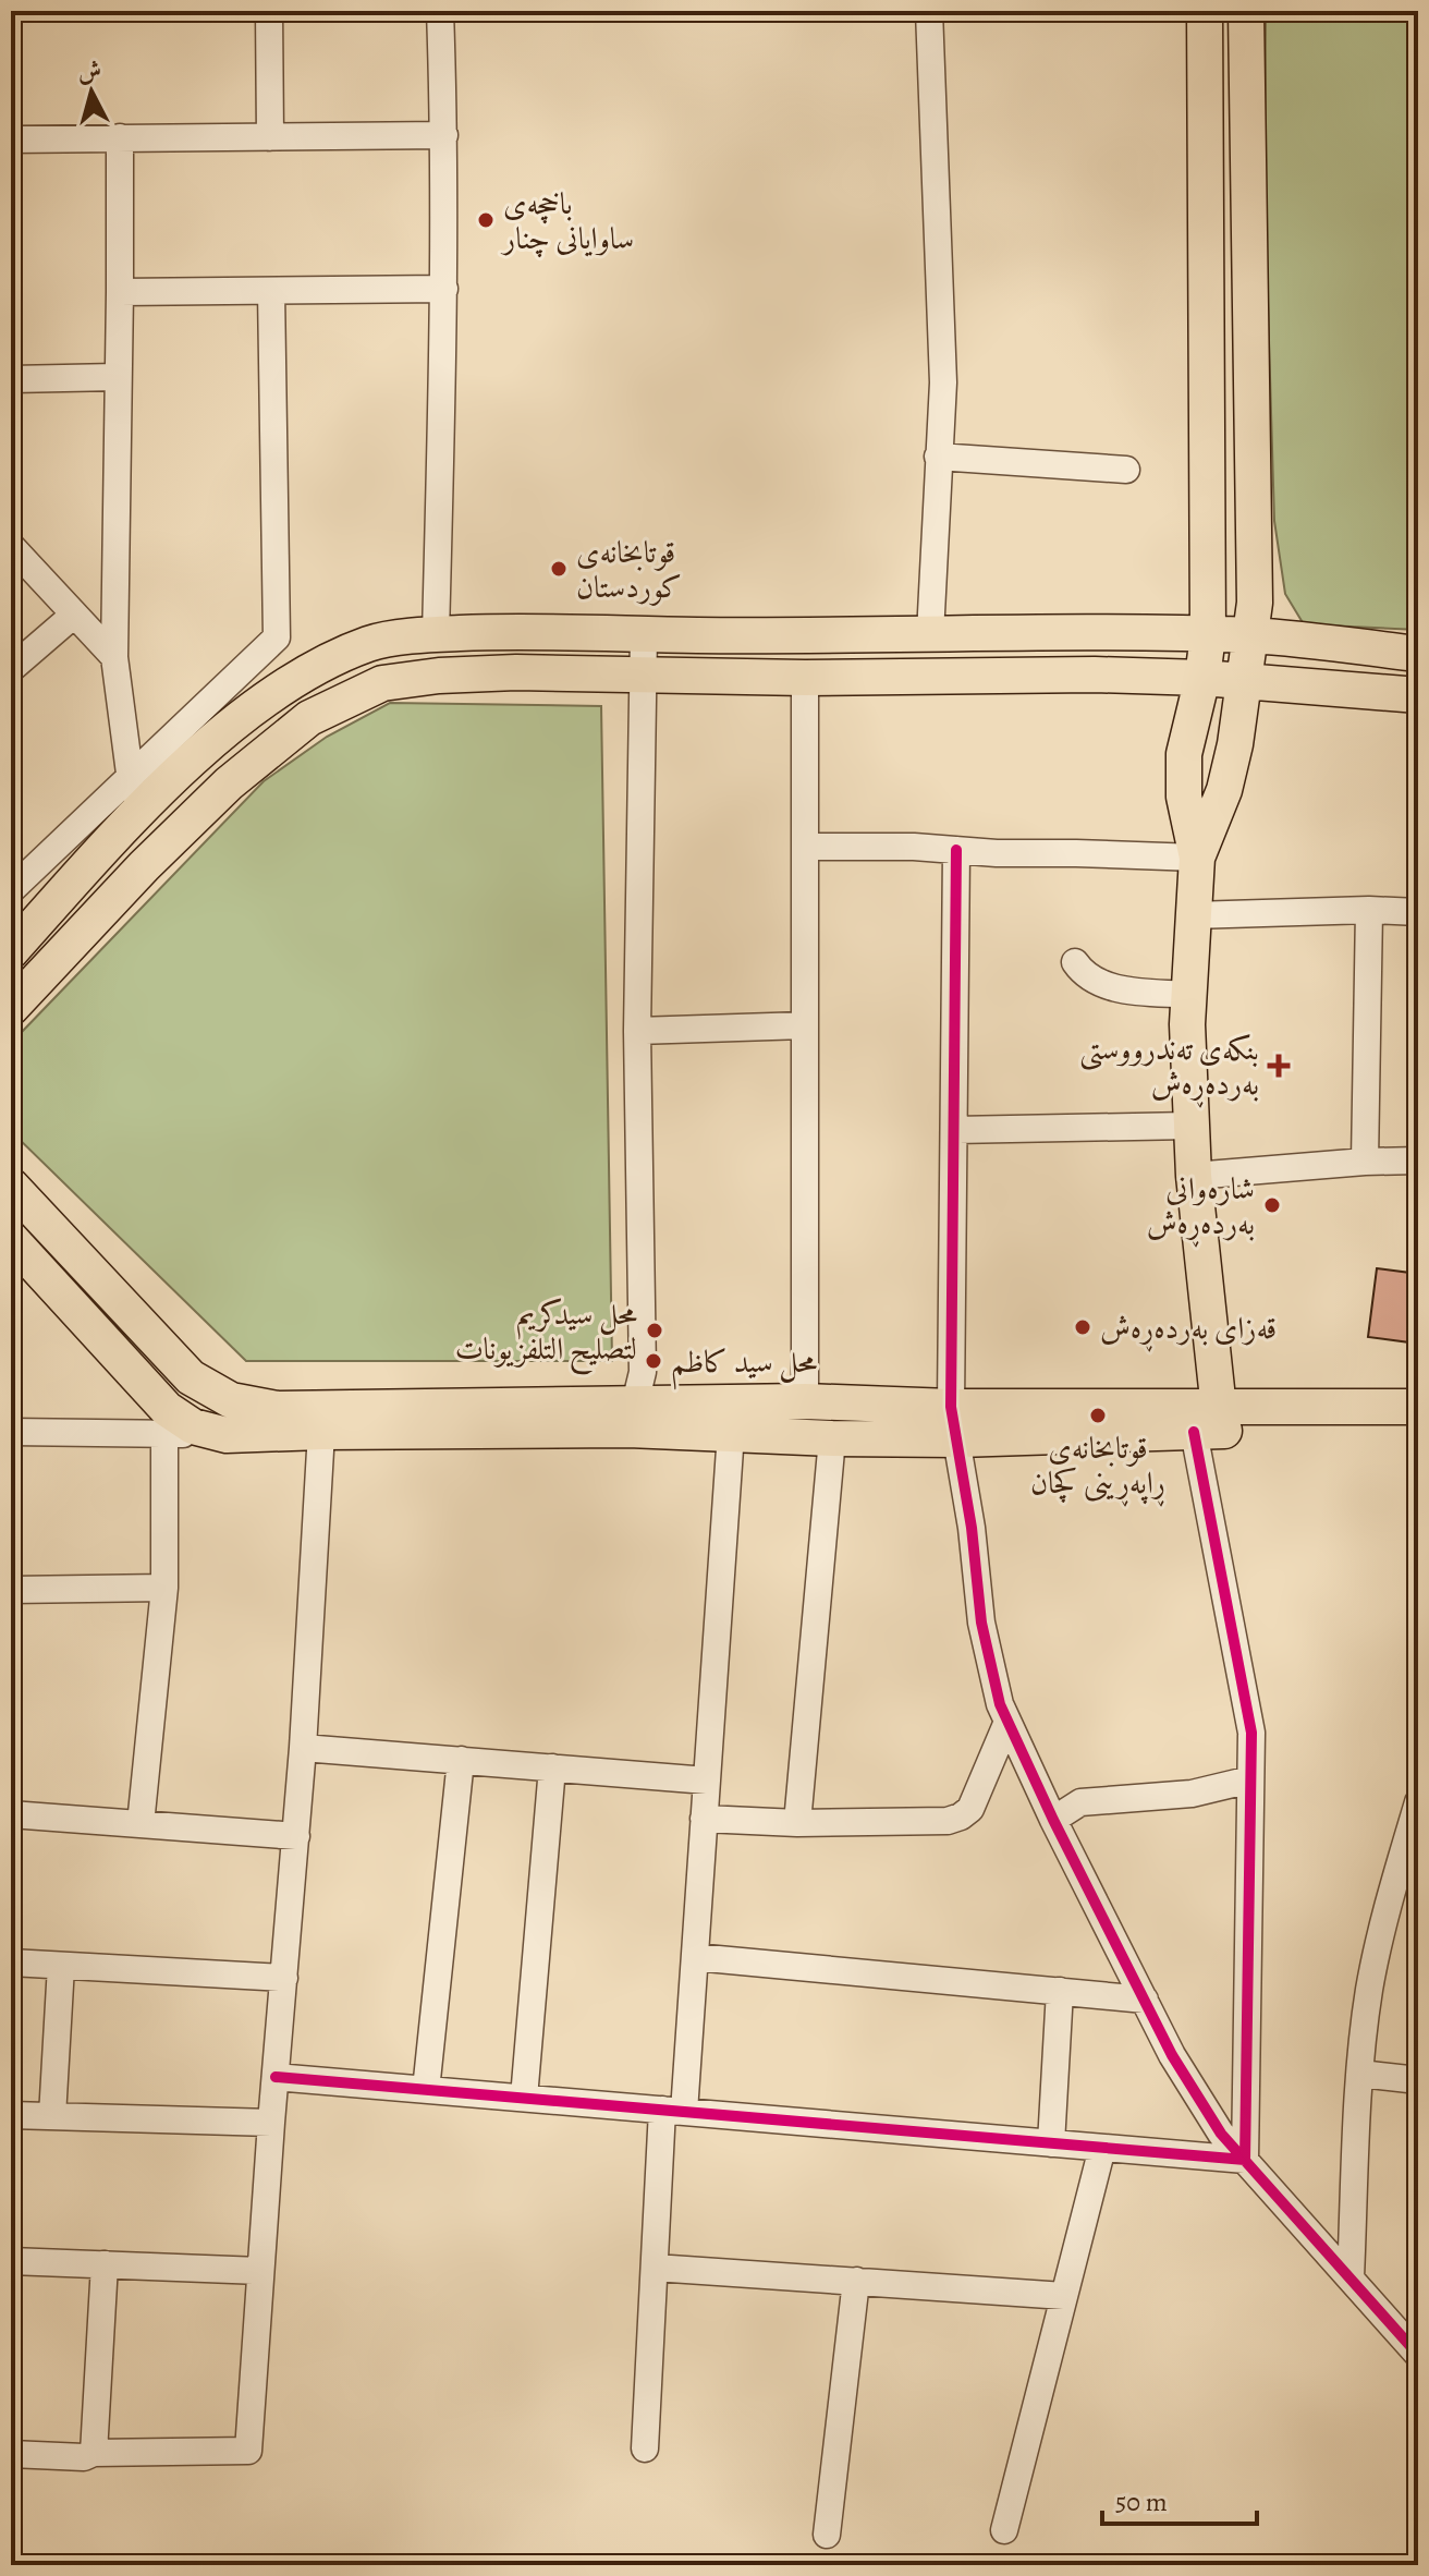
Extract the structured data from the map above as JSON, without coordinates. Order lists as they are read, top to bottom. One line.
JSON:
{"places":{"other":["باخچەی ساوایانی چنار","قوتابخانەی کوردستان","شارەوانی بەردەڕەش","قەزای بەردەڕەش","محل سيدكريم لتصليح التلفزيونات","محل سيد كاظم","قوتابخانەی ڕاپەڕینی کچان"],"health":["بنکەی تەندرووستی بەردەڕەش"]},"scale_bar":"50 m","north":"top"}
